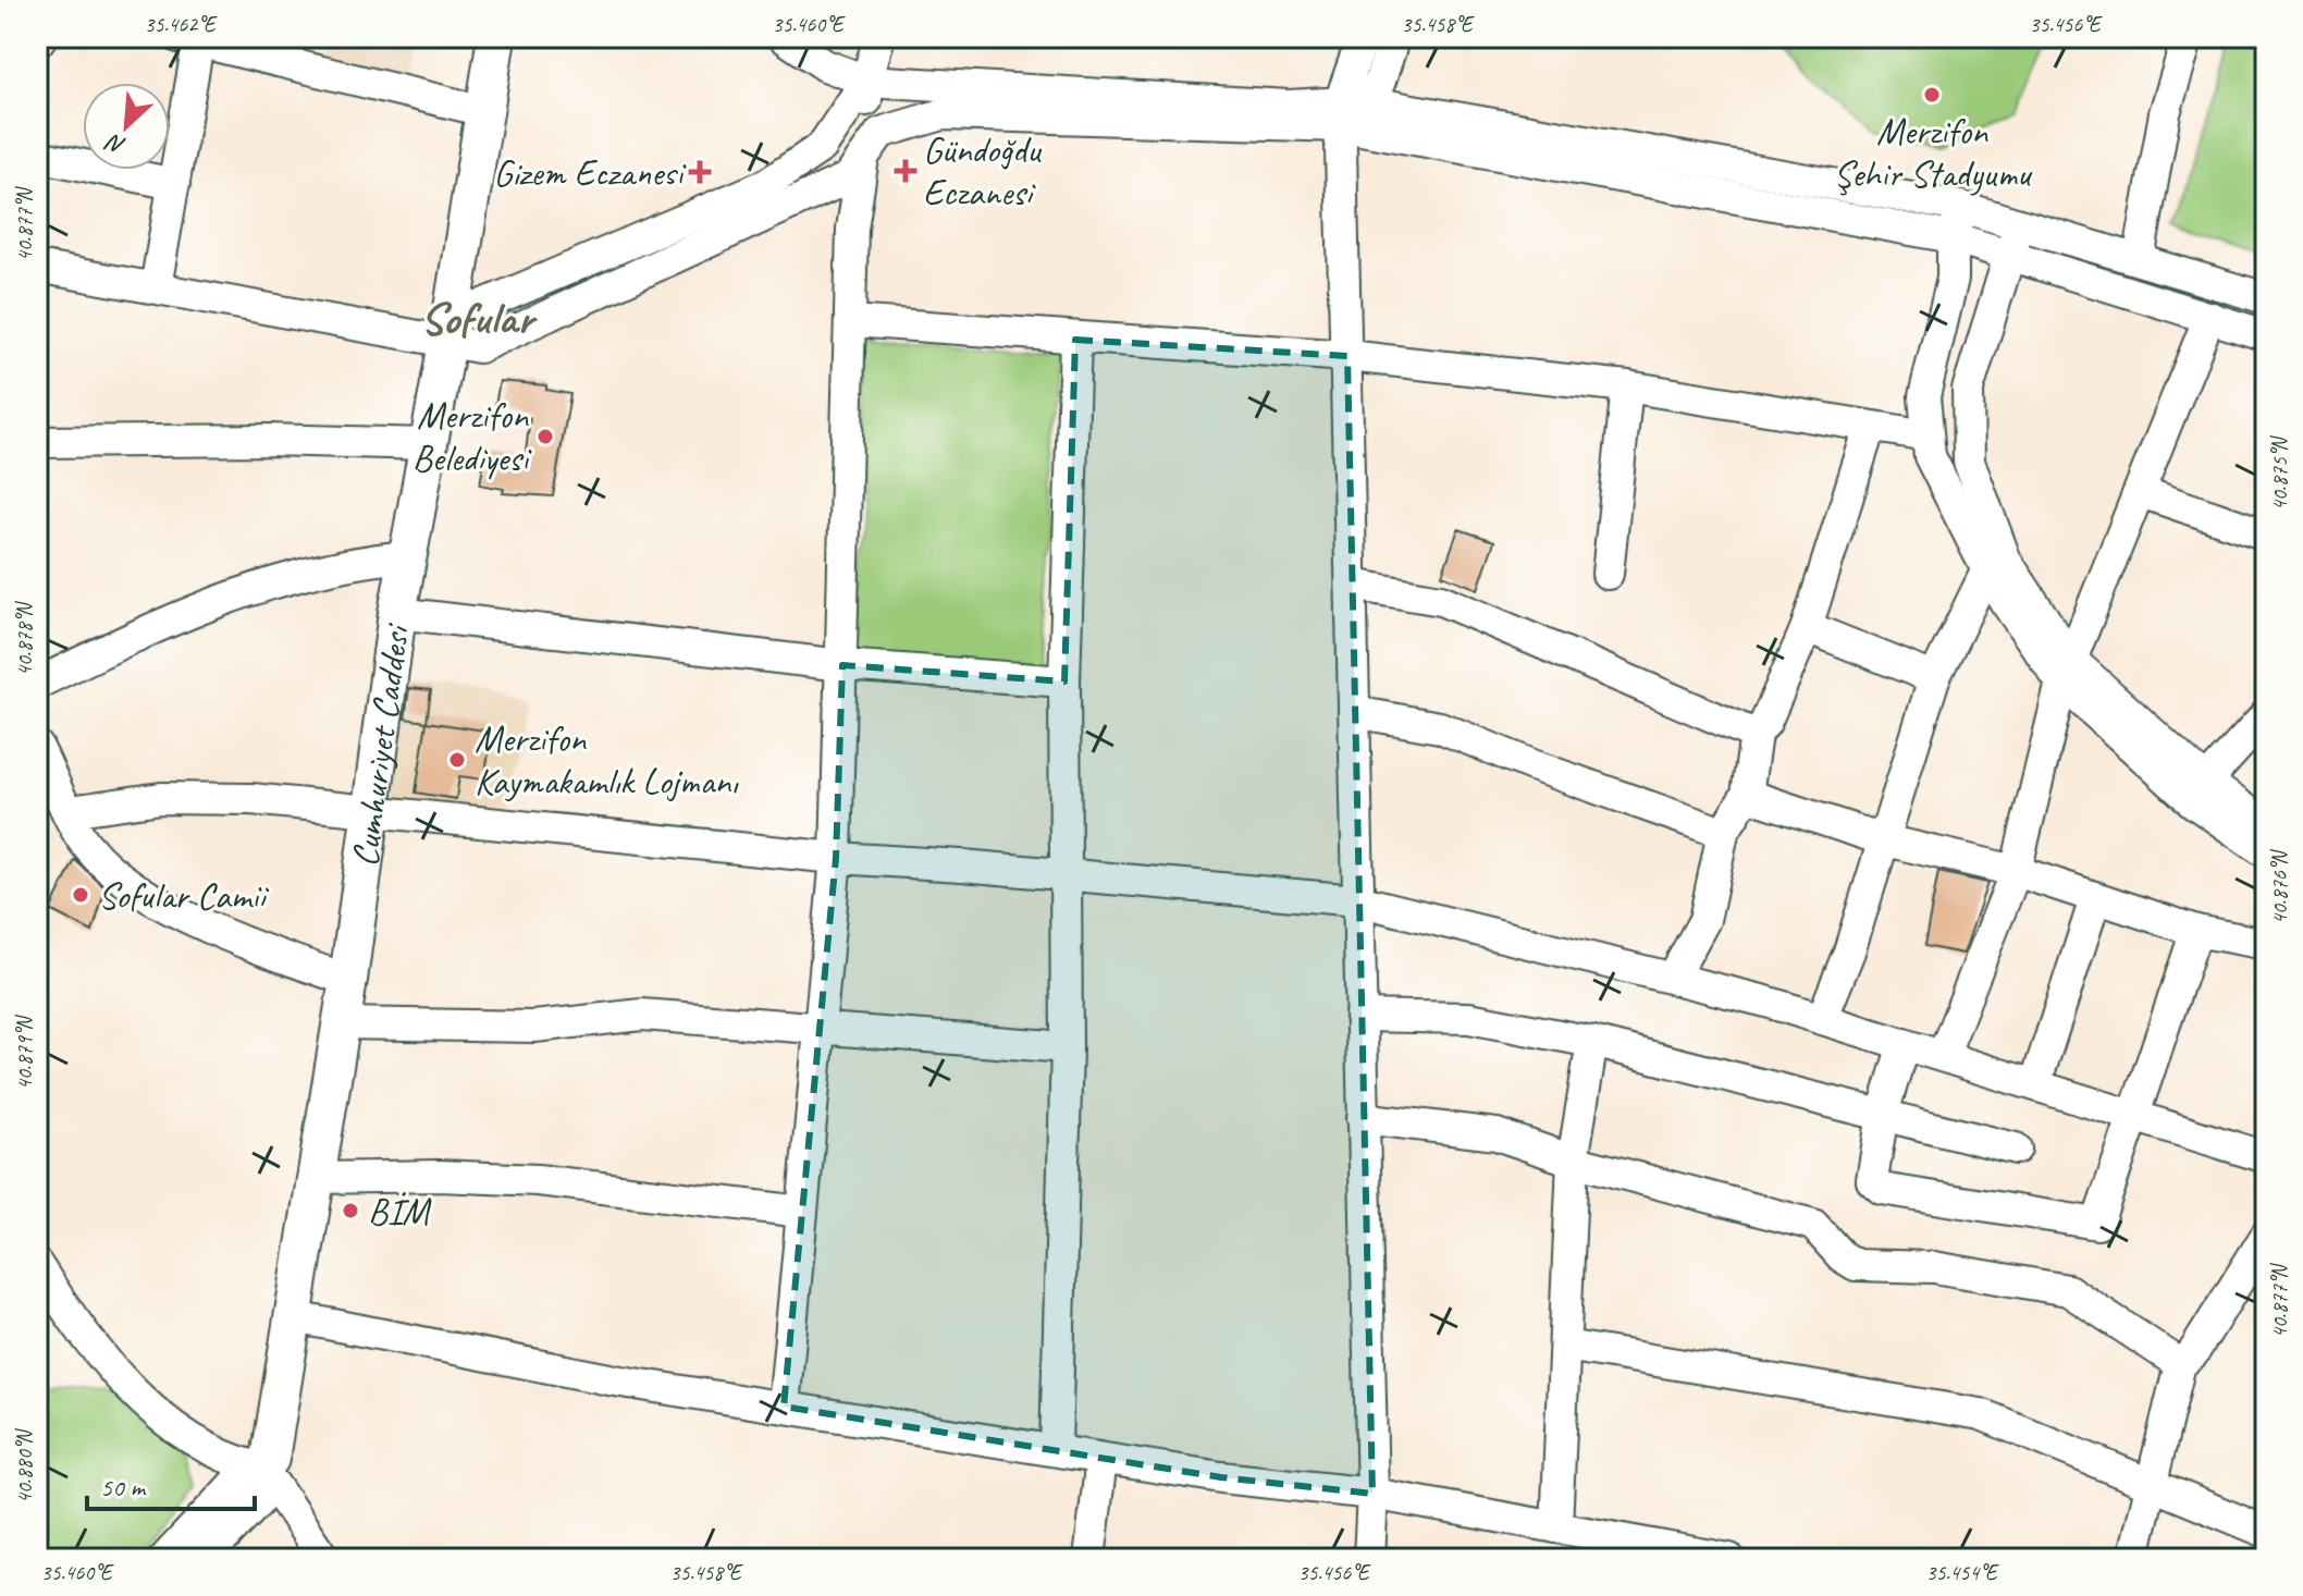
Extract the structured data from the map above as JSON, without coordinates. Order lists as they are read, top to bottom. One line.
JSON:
{"streets":{"main road":["Cumhuriyet Caddesi"]},"districts":["Sofular"],"places":{"other":["Merzifon Şehir Stadyumu","Merzifon Belediyesi","Merzifon Kaymakamlık Lojmanı","Sofular Camii","BİM"],"health":["Gündoğdu Eczanesi","Gizem Eczanesi"]},"scale_bar":"50 m","north":"bottom left","coordinates":["35.462°E","35.460°E","35.458°E","35.456°E","40.877°N","40.875°N","40.878°N","40.876°N","40.879°N","40.880°N","35.454°E"]}
